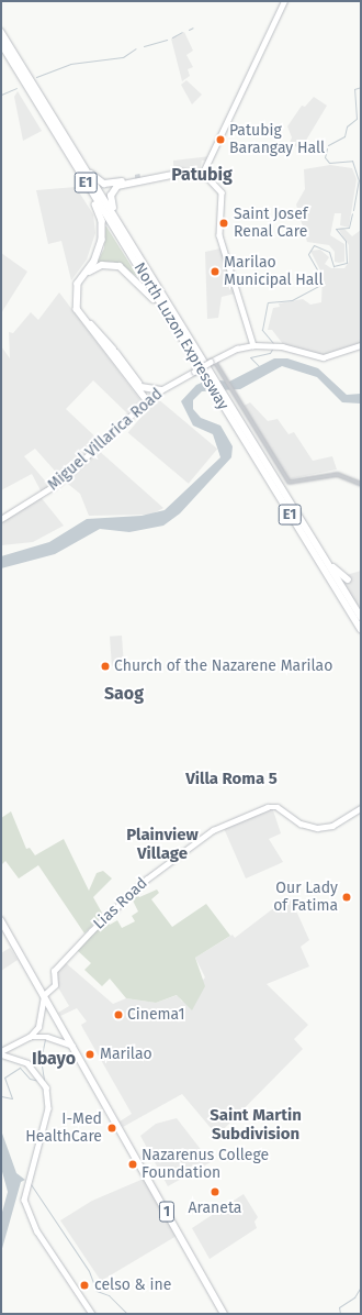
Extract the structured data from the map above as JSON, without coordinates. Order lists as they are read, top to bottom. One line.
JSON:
{"streets":{"highway":["E1","North Luzon Expressway","1"],"main road":["Miguel Villarica Road","Lias Road"]},"crossings":[["Lias Road","1"]],"districts":["Patubig","Saog","Villa Roma 5","Plainview Village","Ibayo","Saint Martin Subdivision"],"places":["Patubig Barangay Hall","Saint Josef Renal Care","Marilao Municipal Hall","Church of the Nazarene Marilao","Our Lady of Fatima","Cinema1","Marilao","I-Med HealthCare","Nazarenus College Foundation","Araneta","celso & ine"]}
